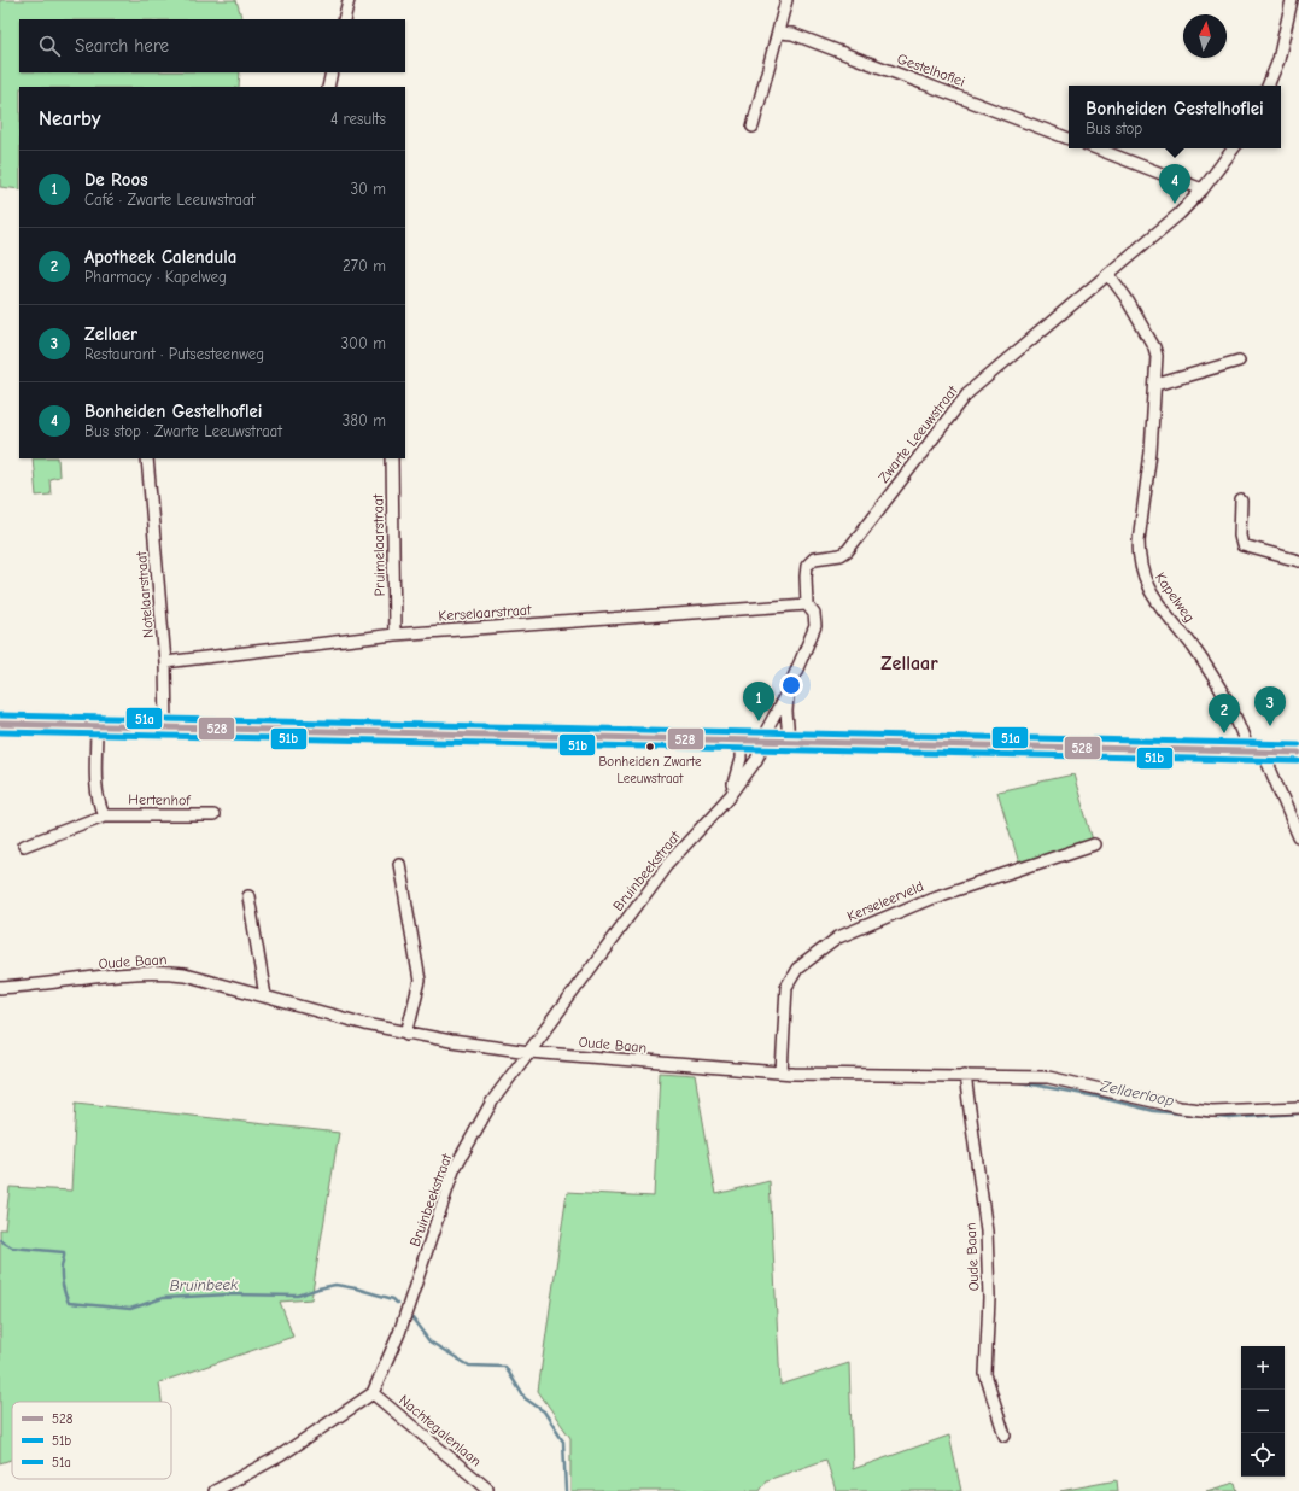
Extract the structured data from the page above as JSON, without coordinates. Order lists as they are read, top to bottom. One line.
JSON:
{"streets":{"street":["Gestelhoflei","Zwarte Leeuwstraat","Pruimelaarstraat","Notelaarstraat","Kapelweg","Kerselaarstraat","Hertenhof","Bruinbeekstraat","Kerseleerveld","Oude Baan","Nachtegalenlaan"]},"crossings":[["Zwarte Leeuwstraat","Kapelweg"],["Zwarte Leeuwstraat","Kerselaarstraat"],["Zwarte Leeuwstraat","Bruinbeekstraat"],["Pruimelaarstraat","Kerselaarstraat"],["Notelaarstraat","Kerselaarstraat"],["Bruinbeekstraat","Oude Baan"],["Bruinbeekstraat","Nachtegalenlaan"],["Kerseleerveld","Oude Baan"]],"districts":["Zellaar"],"water":["Zellaerloop","Bruinbeek"],"places":["Bonheiden Zwarte Leeuwstraat"],"lines":["transit line 51a","transit line 528","transit line 51b"],"legend":["528","51b","51a"],"north":"top","page":{"search":"Search here","popup":["Bonheiden Gestelhoflei","Bus stop"],"heading":["Nearby","4 results"],"list":[{"mark":"1","name":"De Roos","note":"Café · Zwarte Leeuwstraat","value":"30 m"},{"mark":"2","name":"Apotheek Calendula","note":"Pharmacy · Kapelweg","value":"270 m"},{"mark":"3","name":"Zellaer","note":"Restaurant · Putsesteenweg","value":"300 m"},{"mark":"4","name":"Bonheiden Gestelhoflei","note":"Bus stop · Zwarte Leeuwstraat","value":"380 m"}],"pins":["4","1","3","2"],"map_buttons":["+","−"]}}
